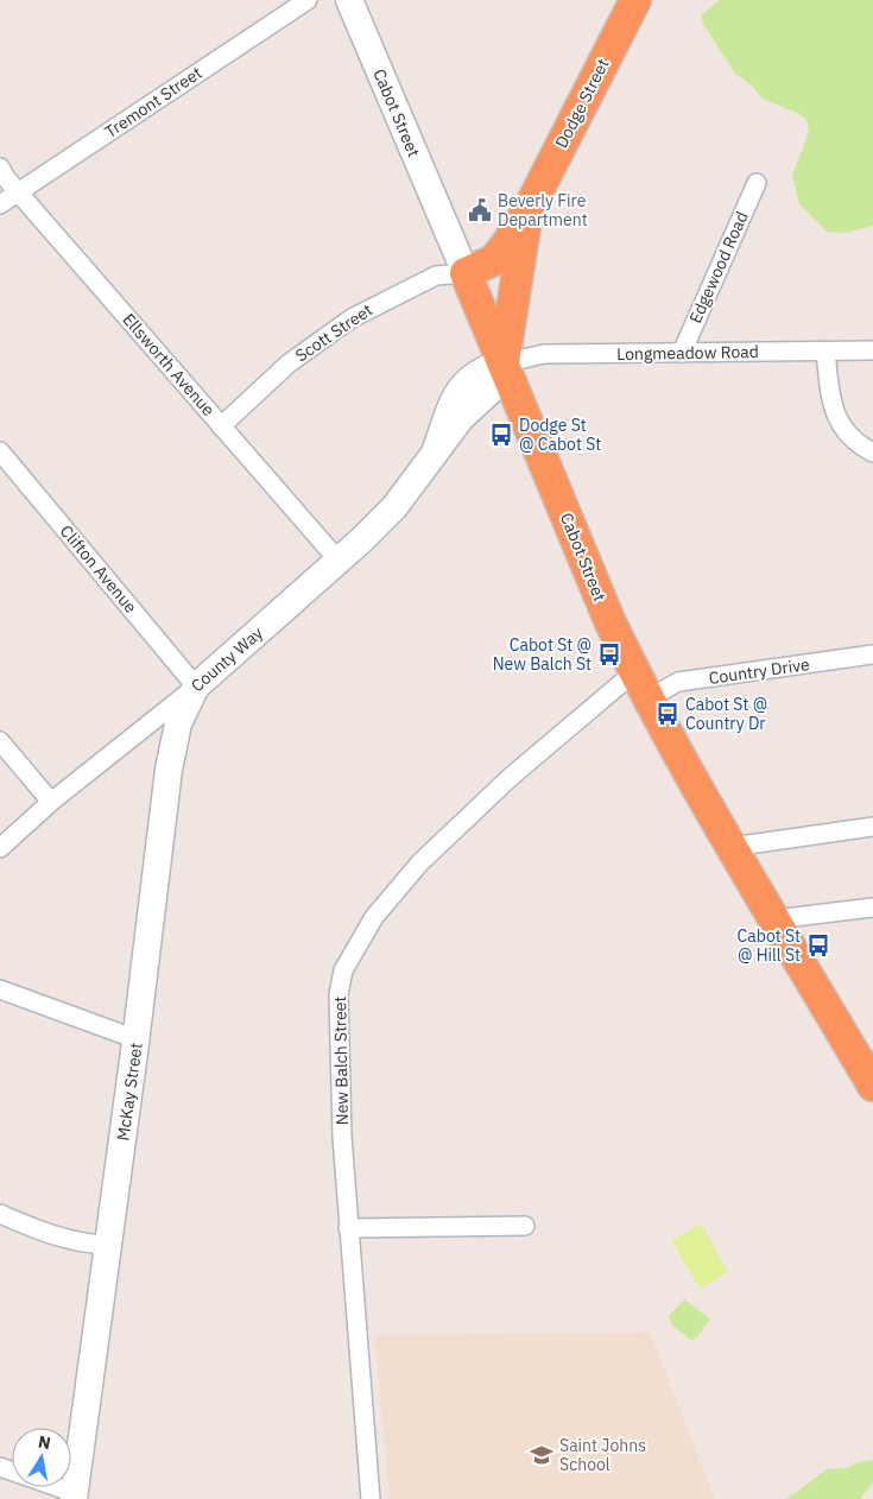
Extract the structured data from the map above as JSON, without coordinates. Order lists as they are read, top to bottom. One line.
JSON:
{"streets":{"highway":["Dodge Street","Cabot Street"],"main road":["County Way","McKay Street"],"street":["Tremont Street","Edgewood Road","Scott Street","Longmeadow Road","Ellsworth Avenue","Clifton Avenue","Country Drive","New Balch Street"]},"crossings":[["Tremont Street","Ellsworth Avenue"],["Dodge Street","Cabot Street"],["Dodge Street","Scott Street"],["Dodge Street","Longmeadow Road"],["Dodge Street","County Way"],["Cabot Street","Scott Street"],["Cabot Street","Longmeadow Road"],["Cabot Street","County Way"],["Cabot Street","Country Drive"],["Cabot Street","New Balch Street"],["Edgewood Road","Longmeadow Road"],["Scott Street","Ellsworth Avenue"],["Longmeadow Road","County Way"],["Ellsworth Avenue","County Way"],["Clifton Avenue","County Way"],["Clifton Avenue","McKay Street"],["County Way","McKay Street"],["Country Drive","New Balch Street"]],"places":{"public building":["Beverly Fire Department"],"bus stop":["Dodge St @ Cabot St","Cabot St @ New Balch St","Cabot St @ Country Dr","Cabot St @ Hill St"],"school or university":["Saint Johns School"]},"north":"top"}
